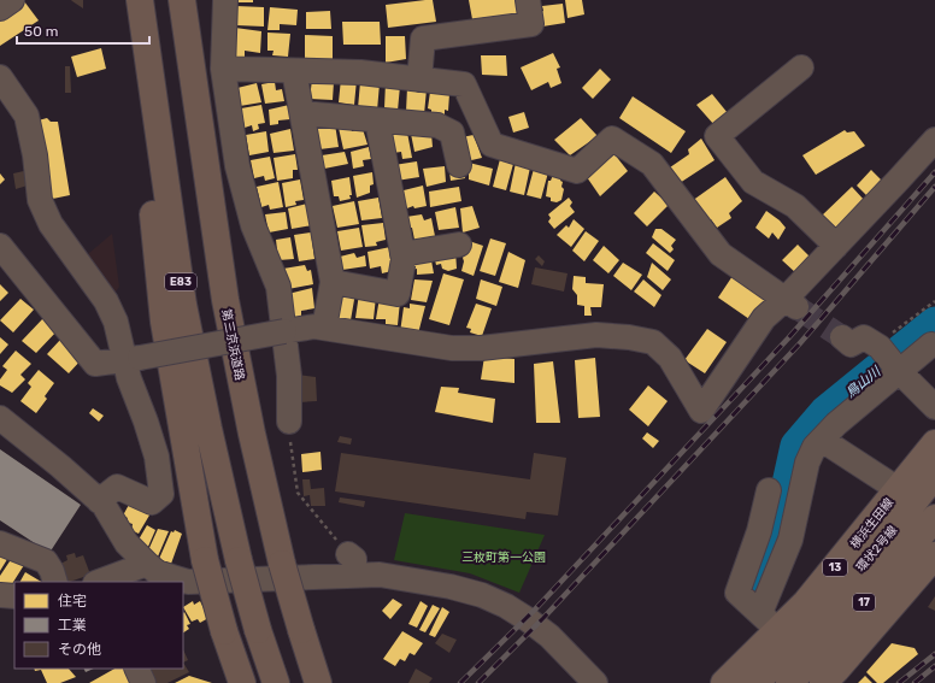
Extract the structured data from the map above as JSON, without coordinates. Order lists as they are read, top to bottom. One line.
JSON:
{"streets":{"highway":["E83","第三京浜道路"],"main road":["横浜生田線","環状2号線","13","17"]},"water":["鳥山川"],"parks":["三枚町第一公園"],"legend":["住宅","工業","その他"],"scale_bar":"50 m"}
